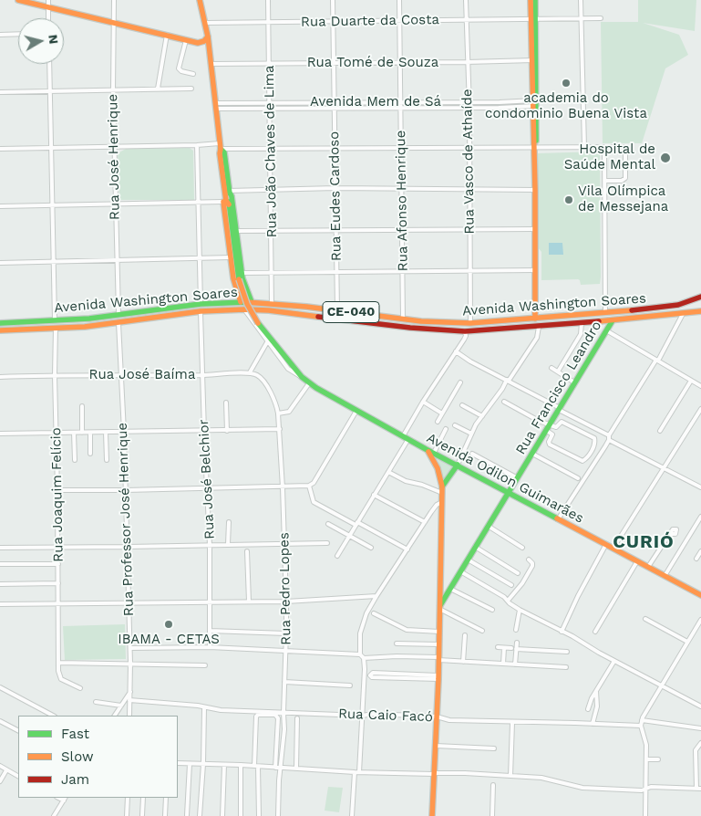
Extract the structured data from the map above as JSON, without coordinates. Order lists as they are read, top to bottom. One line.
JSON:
{"streets":{"main road":["Avenida Washington Soares","CE-040","Rua Francisco Leandro","Avenida Odilon Guimarães"],"street":["Rua Duarte da Costa","Rua Tomé de Souza","Avenida Mem de Sá","Rua João Chaves de Lima","Rua José Henrique","Rua Vasco de Athaíde","Rua Eudes Cardoso","Rua Afonso Henrique","Rua José Baíma","Rua José Belchior","Rua Joaquim Felício","Rua Professor José Henrique","Rua Pedro Lopes","Rua Caio Facó"]},"crossings":[["Rua Duarte da Costa","Rua João Chaves de Lima"],["Rua Duarte da Costa","Rua Vasco de Athaíde"],["Rua Duarte da Costa","Rua Eudes Cardoso"],["Rua Duarte da Costa","Rua Afonso Henrique"],["Rua Tomé de Souza","Rua João Chaves de Lima"],["Rua Tomé de Souza","Rua Vasco de Athaíde"],["Rua Tomé de Souza","Rua Eudes Cardoso"],["Rua Tomé de Souza","Rua Afonso Henrique"],["Avenida Mem de Sá","Rua João Chaves de Lima"],["Avenida Mem de Sá","Rua Vasco de Athaíde"],["Avenida Mem de Sá","Rua Eudes Cardoso"],["Avenida Mem de Sá","Rua Afonso Henrique"],["Rua João Chaves de Lima","Avenida Washington Soares"],["Rua José Henrique","Avenida Washington Soares"],["Rua Vasco de Athaíde","Avenida Washington Soares"],["Rua Eudes Cardoso","Avenida Washington Soares"],["Rua Afonso Henrique","Avenida Washington Soares"],["Avenida Washington Soares","Rua Francisco Leandro"],["Avenida Washington Soares","Avenida Odilon Guimarães"],["Avenida Washington Soares","Rua José Belchior"],["Avenida Washington Soares","Rua Joaquim Felício"],["Avenida Washington Soares","Rua Professor José Henrique"],["Rua José Baíma","Rua José Belchior"],["Rua José Baíma","Rua Joaquim Felício"],["Rua José Baíma","Rua Professor José Henrique"],["Rua José Baíma","Rua Pedro Lopes"],["Rua Francisco Leandro","Avenida Odilon Guimarães"],["Rua Professor José Henrique","Rua Caio Facó"],["Rua Pedro Lopes","Rua Caio Facó"]],"districts":["CURIÓ"],"places":["academia do condominio Buena Vista","Hospital de Saúde Mental","Vila Olímpica de Messejana","IBAMA - CETAS"],"legend":["Fast","Slow","Jam"],"north":"right"}
